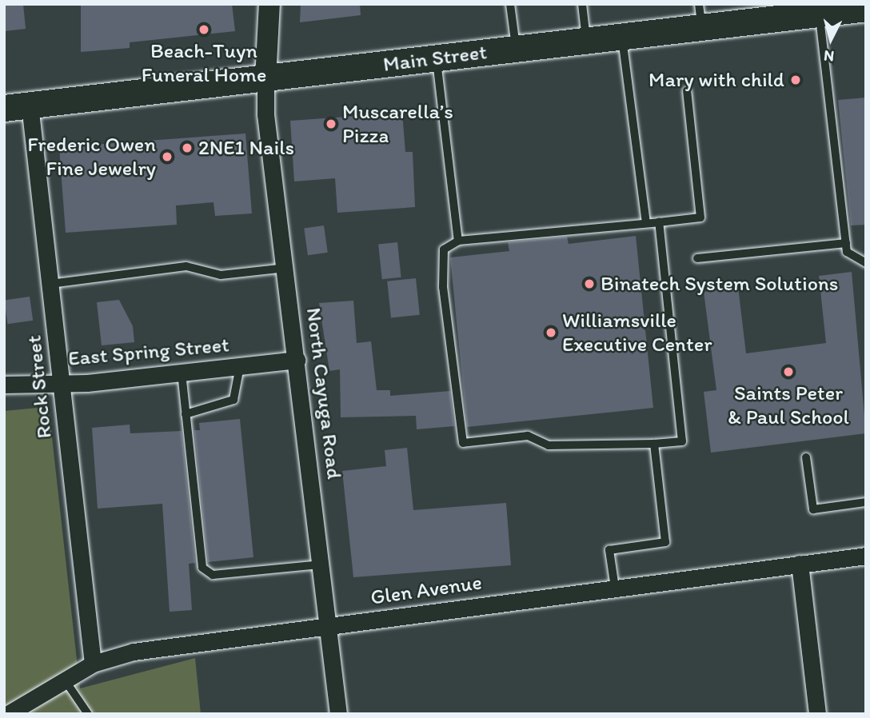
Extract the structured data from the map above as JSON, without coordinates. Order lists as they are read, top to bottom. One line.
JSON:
{"streets":{"main road":["Main Street"],"street":["East Spring Street","Rock Street","North Cayuga Road","Glen Avenue"]},"crossings":[["Main Street","Rock Street"],["Main Street","North Cayuga Road"],["East Spring Street","Rock Street"],["East Spring Street","North Cayuga Road"],["Rock Street","Glen Avenue"],["North Cayuga Road","Glen Avenue"]],"places":["Beach-Tuyn Funeral Home","Mary with child","Muscarella’s Pizza","2NE1 Nails","Frederic Owen Fine Jewelry","Binatech System Solutions","Williamsville Executive Center","Saints Peter & Paul School"],"north":"bottom"}
